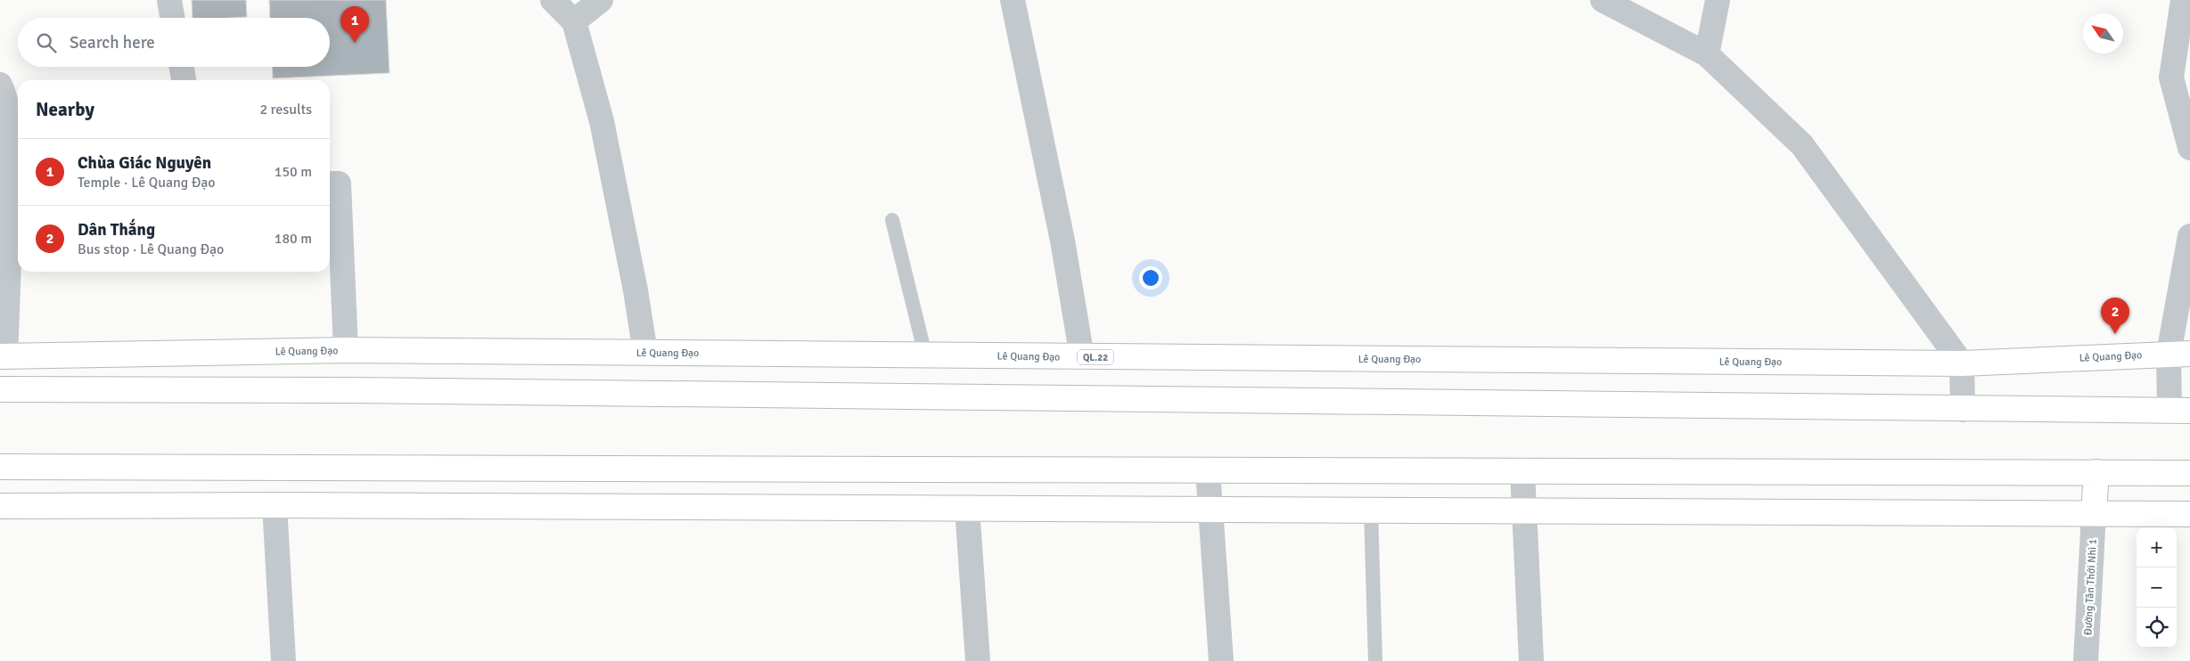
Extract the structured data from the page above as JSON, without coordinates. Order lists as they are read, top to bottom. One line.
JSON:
{"streets":{"highway":["Lê Quang Đạo","QL.22"],"street":["Đường Tân Thới Nhì 1"]},"north":"top left","page":{"pins":["1","2"],"search":"Search here","heading":["Nearby","2 results"],"list":[{"mark":"1","name":"Chùa Giác Nguyên","note":"Temple · Lê Quang Đạo","value":"150 m"},{"mark":"2","name":"Dân Thắng","note":"Bus stop · Lê Quang Đạo","value":"180 m"}],"map_buttons":["+","−"]}}
